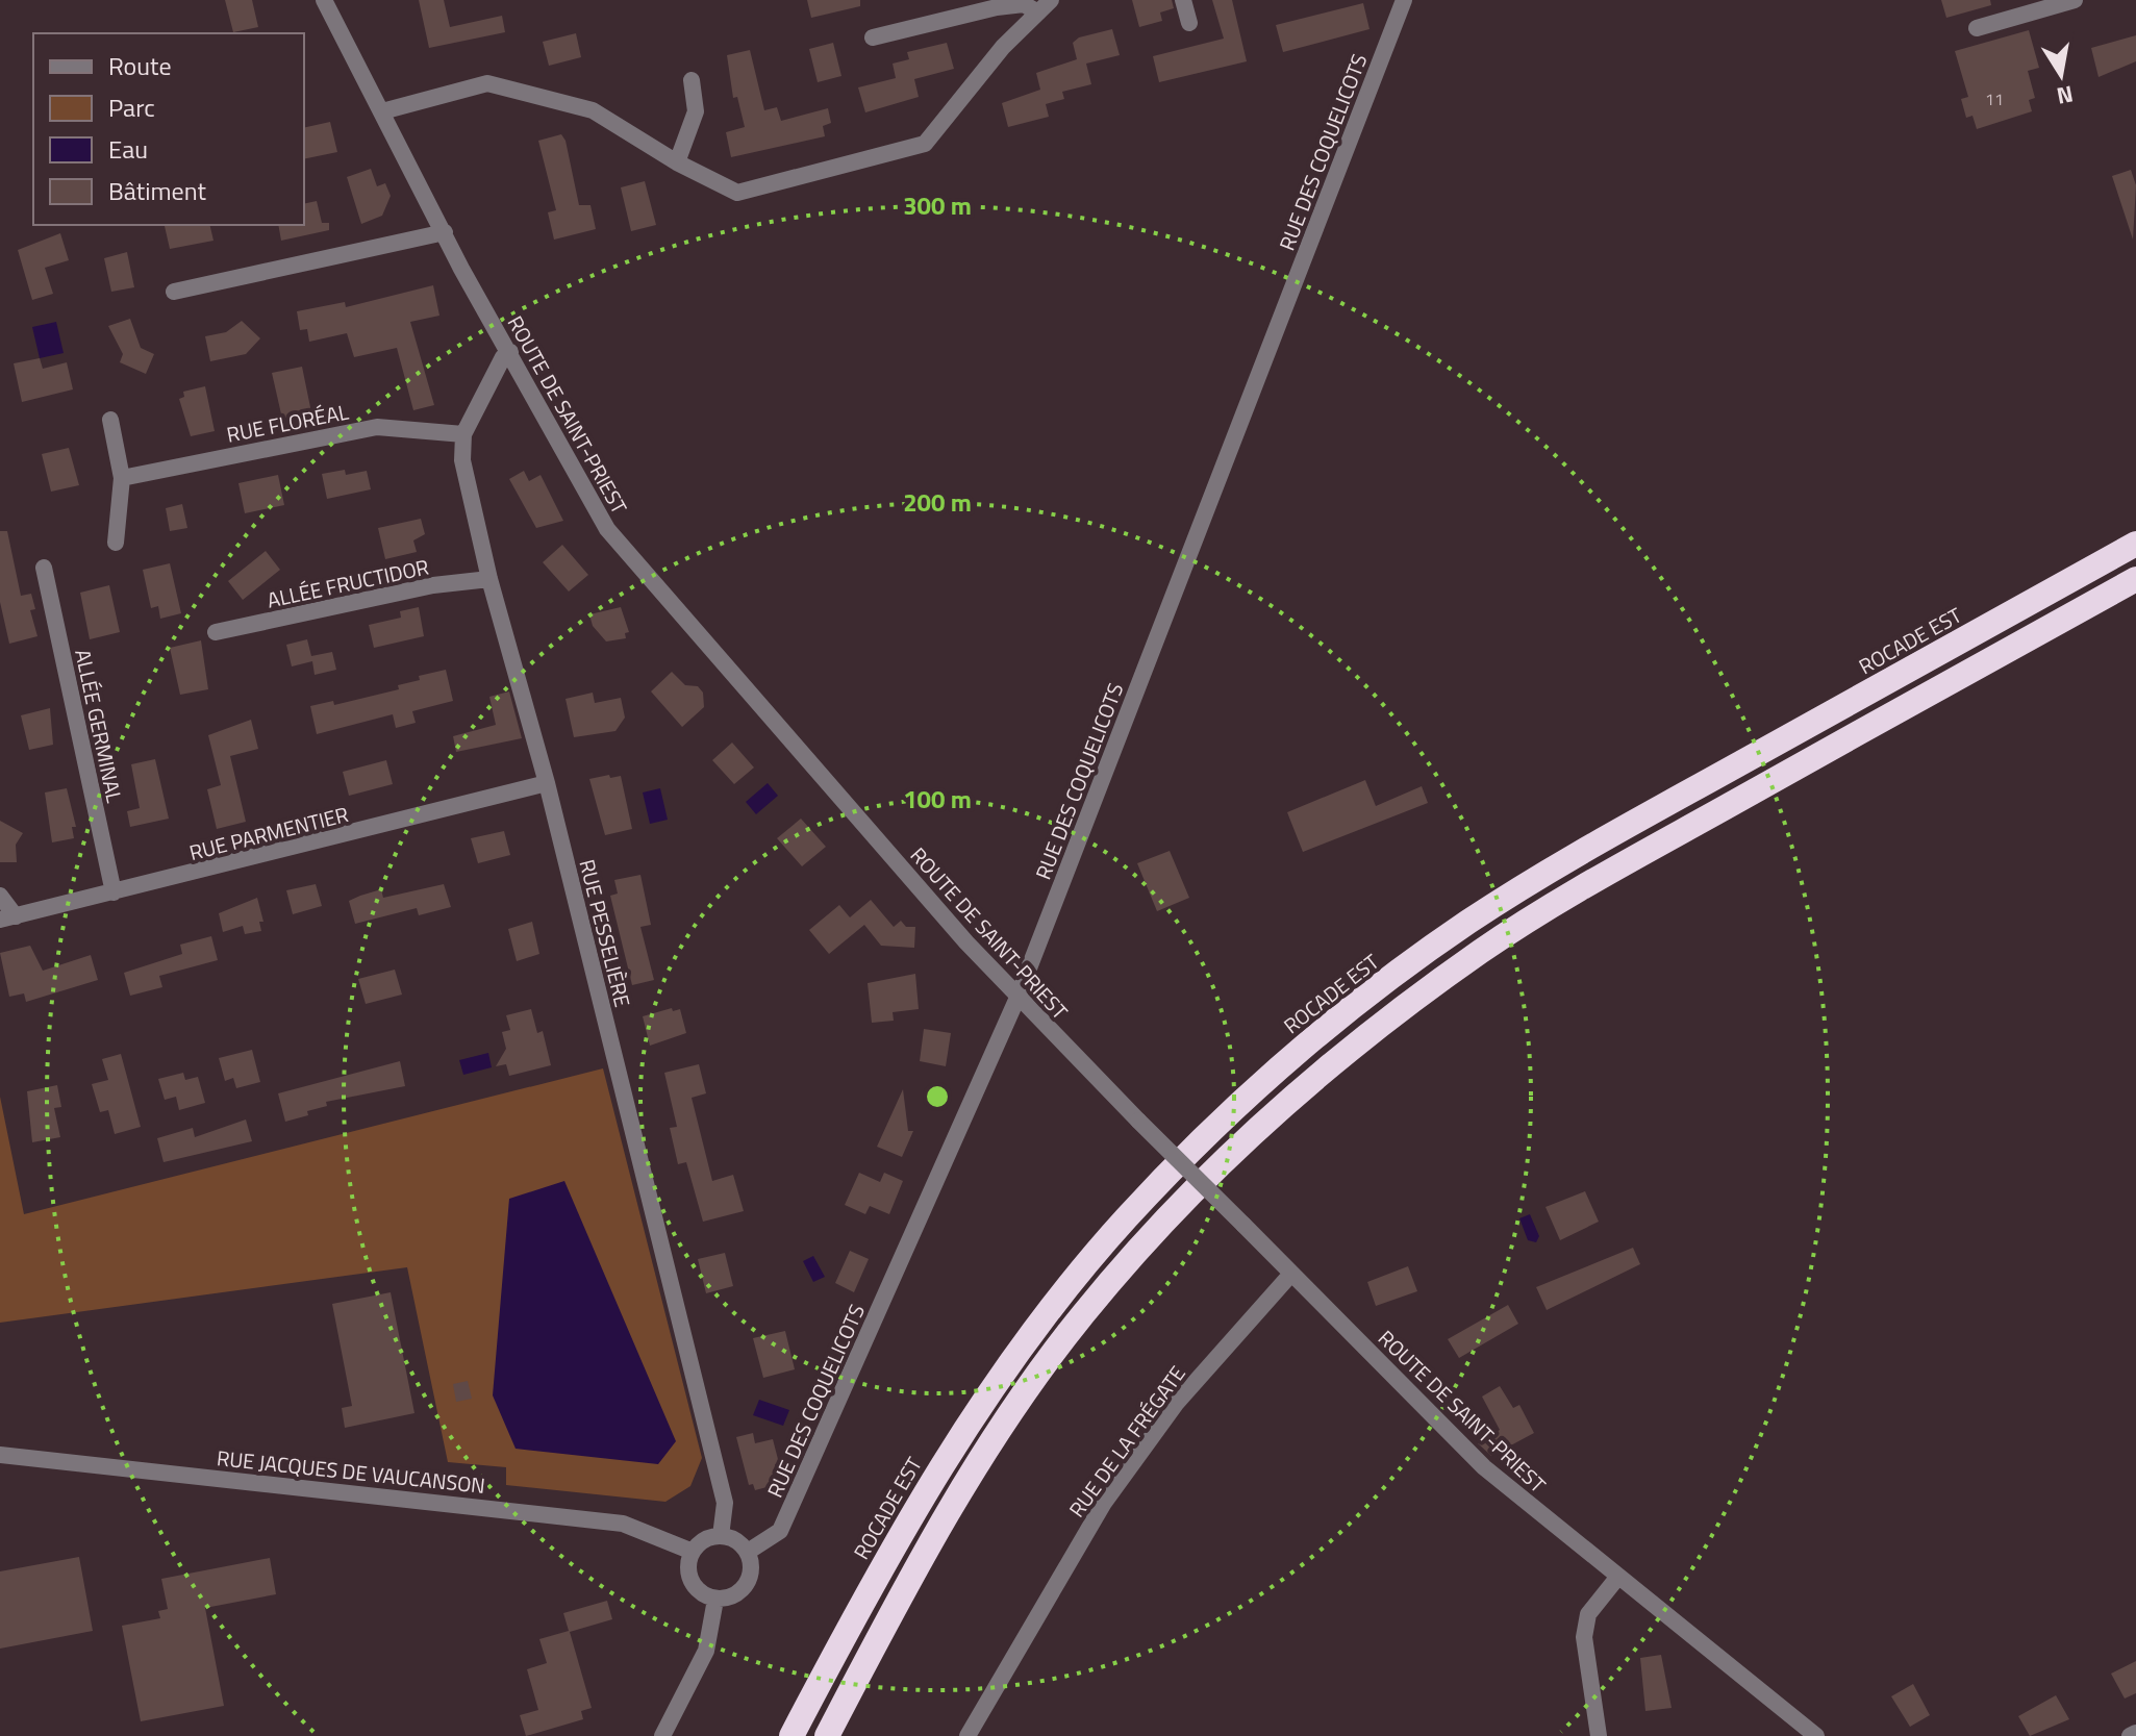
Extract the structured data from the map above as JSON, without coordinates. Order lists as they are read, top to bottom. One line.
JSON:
{"streets":{"highway":["ROCADE EST"],"street":["RUE DES COQUELICOTS","ROUTE DE SAINT-PRIEST","RUE FLORÉAL","ALLÉE FRUCTIDOR","ALLÉE GERMINAL","RUE PARMENTIER","RUE PESSELIÈRE","RUE DE LA FRÉGATE","RUE JACQUES DE VAUCANSON"]},"crossings":[["RUE DES COQUELICOTS","ROUTE DE SAINT-PRIEST"],["RUE DES COQUELICOTS","RUE PESSELIÈRE"],["RUE DES COQUELICOTS","RUE JACQUES DE VAUCANSON"],["ROUTE DE SAINT-PRIEST","RUE DE LA FRÉGATE"],["RUE FLORÉAL","RUE PESSELIÈRE"],["ALLÉE FRUCTIDOR","RUE PESSELIÈRE"],["ALLÉE GERMINAL","RUE PARMENTIER"],["RUE PARMENTIER","RUE PESSELIÈRE"],["RUE PESSELIÈRE","RUE JACQUES DE VAUCANSON"]],"house_numbers":["11"],"legend":["Route","Parc","Eau","Bâtiment"],"north":"bottom","rings":["300 m","200 m","100 m"]}
